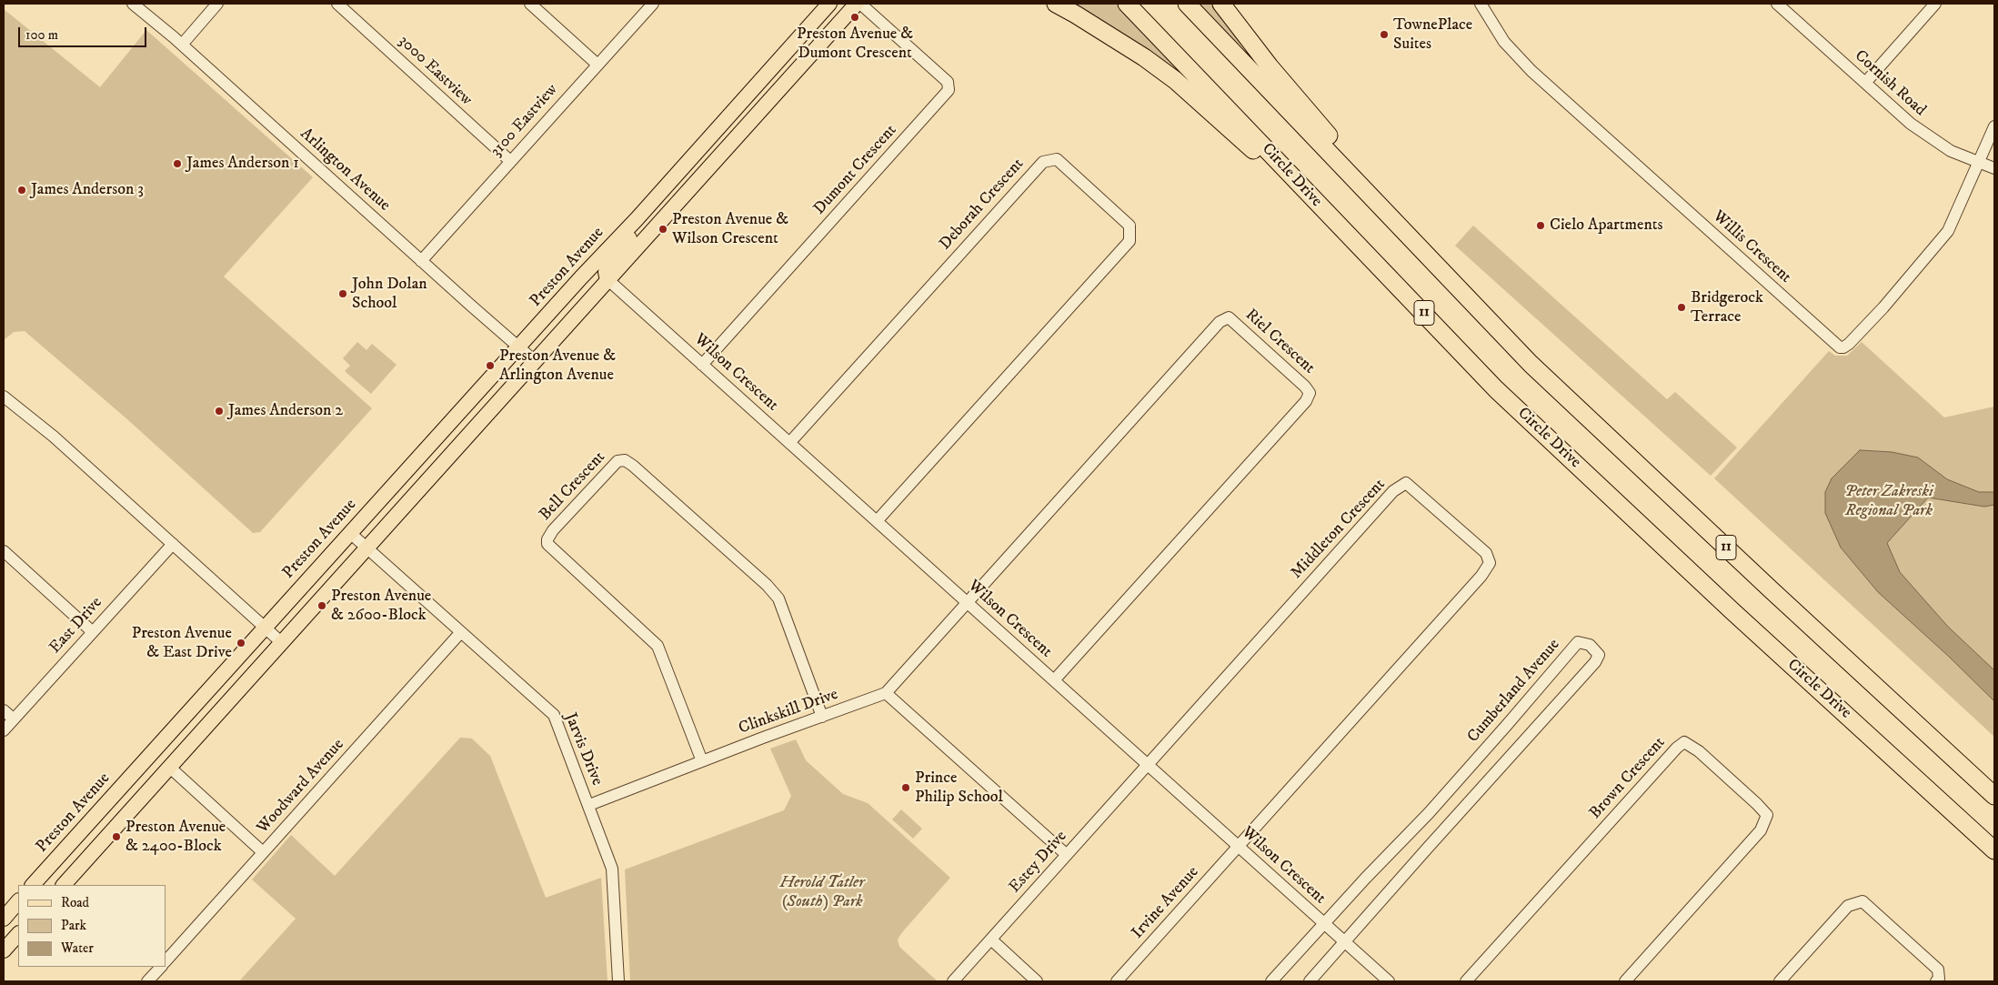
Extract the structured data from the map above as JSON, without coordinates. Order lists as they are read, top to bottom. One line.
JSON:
{"streets":{"highway":["Circle Drive","11"],"main road":["Preston Avenue"],"street":["3000 Eastview","Cornish Road","3100 Eastview","Arlington Avenue","Dumont Crescent","Deborah Crescent","Willis Crescent","Riel Crescent","Wilson Crescent","Bell Crescent","Middleton Crescent","East Drive","Cumberland Avenue","Clinkskill Drive","Jarvis Drive","Brown Crescent","Woodward Avenue","Estey Drive","Irvine Avenue"]},"crossings":[["3000 Eastview","3100 Eastview"],["Cornish Road","Willis Crescent"],["3100 Eastview","Arlington Avenue"],["Arlington Avenue","Preston Avenue"],["Dumont Crescent","Wilson Crescent"],["Deborah Crescent","Wilson Crescent"],["Preston Avenue","Wilson Crescent"],["Preston Avenue","Jarvis Drive"],["Riel Crescent","Wilson Crescent"],["Riel Crescent","Clinkskill Drive"],["Wilson Crescent","Middleton Crescent"],["Wilson Crescent","Cumberland Avenue"],["Wilson Crescent","Clinkskill Drive"],["Wilson Crescent","Estey Drive"],["Wilson Crescent","Irvine Avenue"],["Bell Crescent","Clinkskill Drive"],["Middleton Crescent","Estey Drive"],["Middleton Crescent","Irvine Avenue"],["Clinkskill Drive","Jarvis Drive"],["Jarvis Drive","Woodward Avenue"]],"parks":["Peter Zakreski Regional Park","Herold Tatler (South) Park"],"places":["Preston Avenue & Dumont Crescent","TownePlace Suites","James Anderson 1","James Anderson 3","Cielo Apartments","Preston Avenue & Wilson Crescent","John Dolan School","Bridgerock Terrace","Preston Avenue & Arlington Avenue","James Anderson 2","Preston Avenue & 2600-Block","Preston Avenue & East Drive","Prince Philip School","Preston Avenue & 2400-Block"],"legend":["Road","Park","Water"],"scale_bar":"100 m"}
